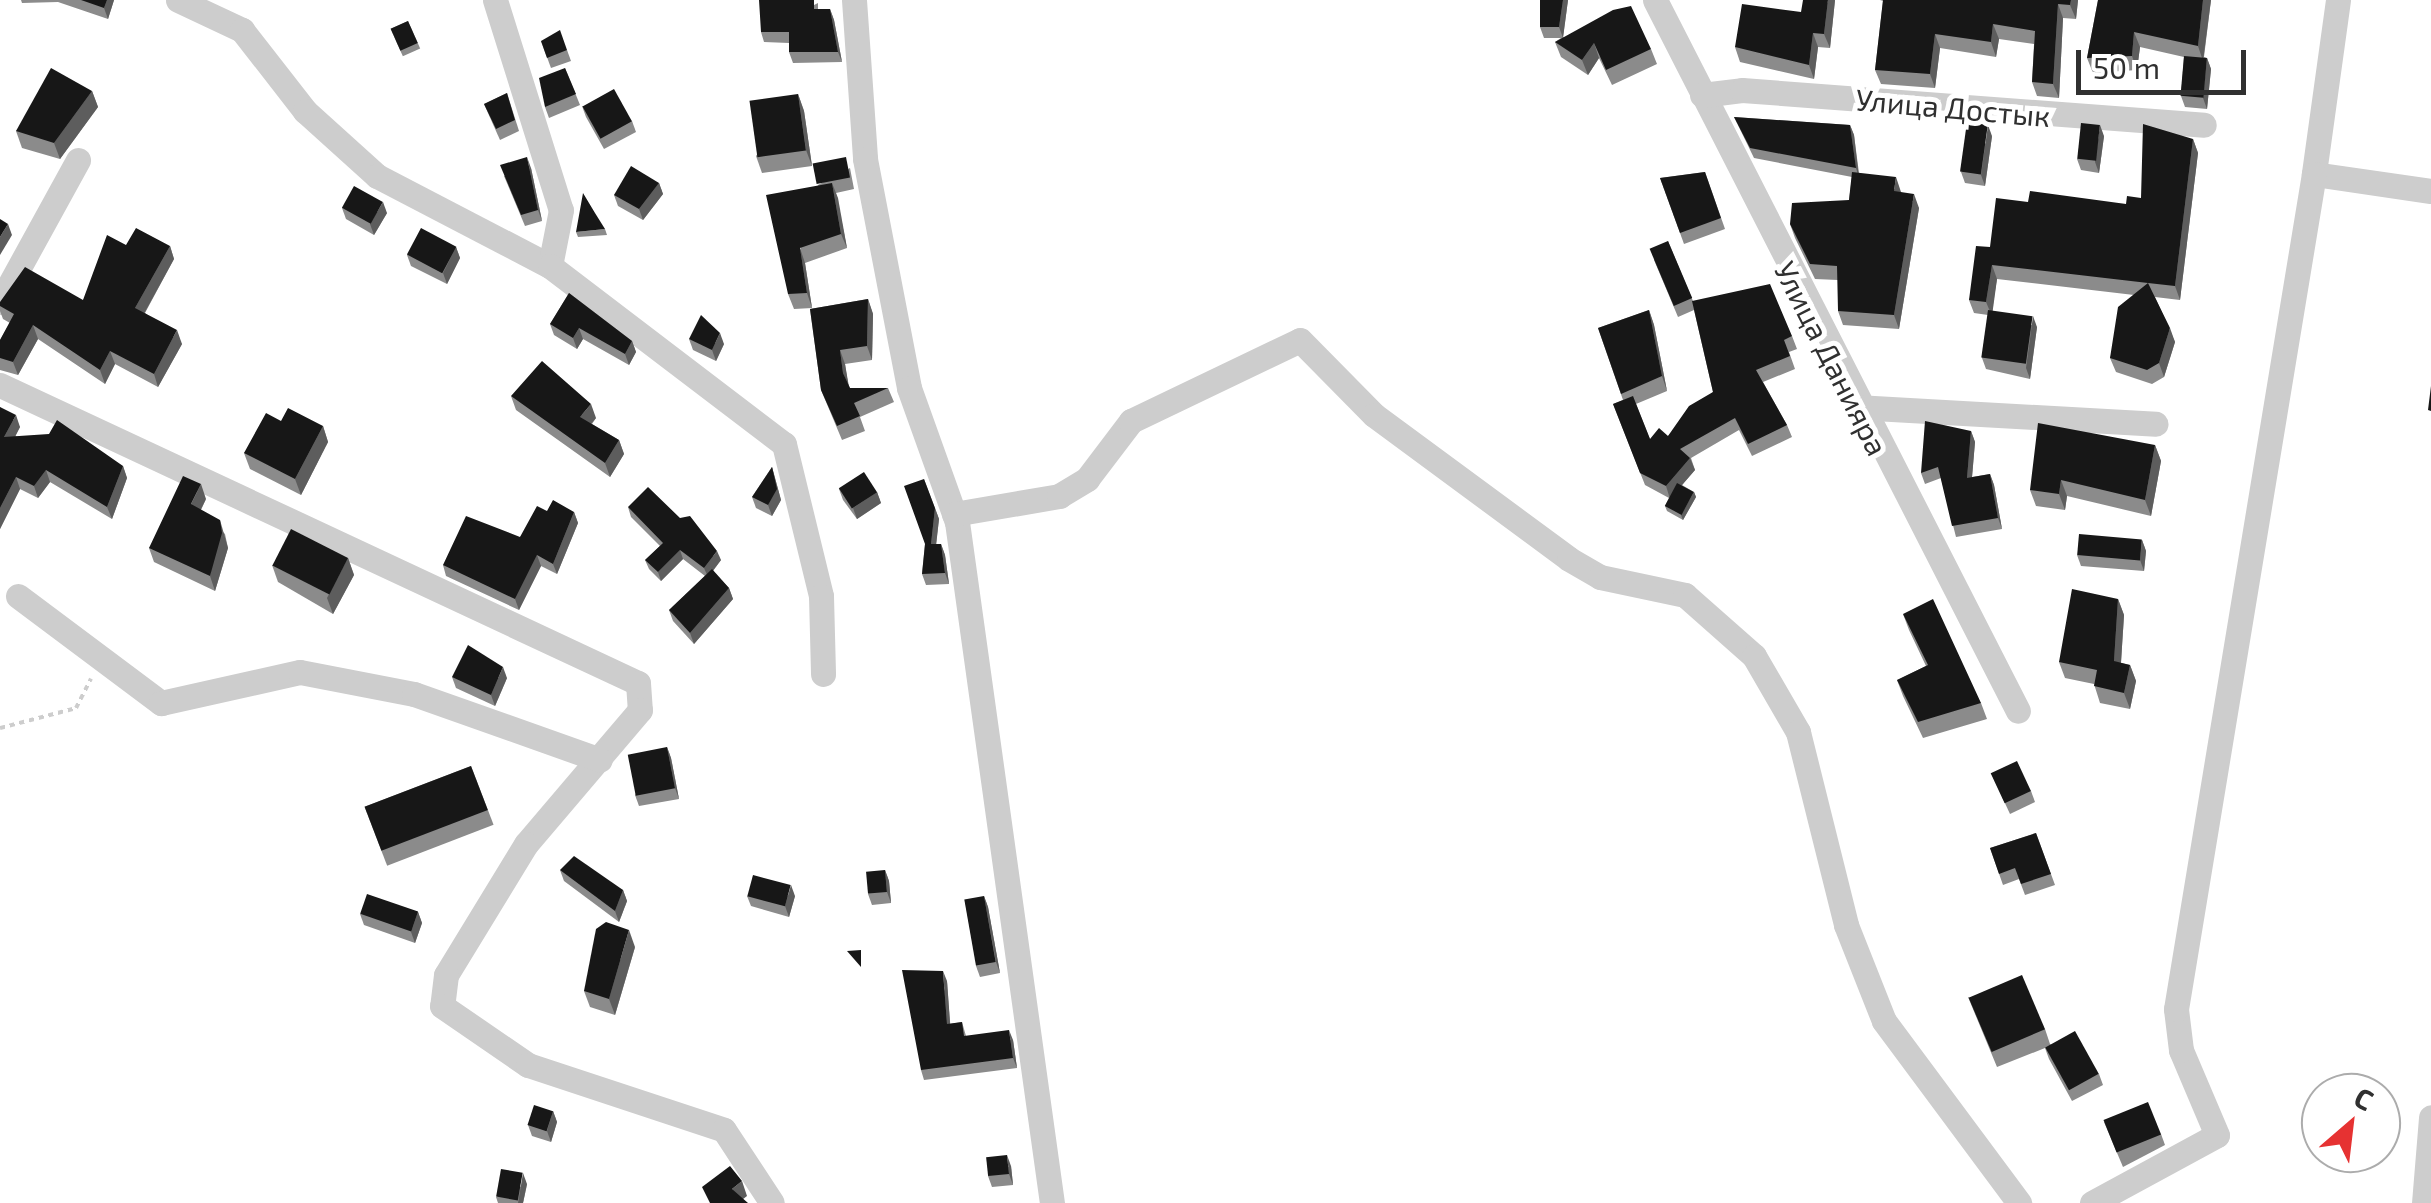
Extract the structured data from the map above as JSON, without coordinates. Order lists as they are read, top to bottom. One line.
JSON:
{"streets":{"street":["Улица Достык","Улица Данияра"]},"crossings":[["Улица Достык","Улица Данияра"]],"scale_bar":"50 m","north":"top right"}
